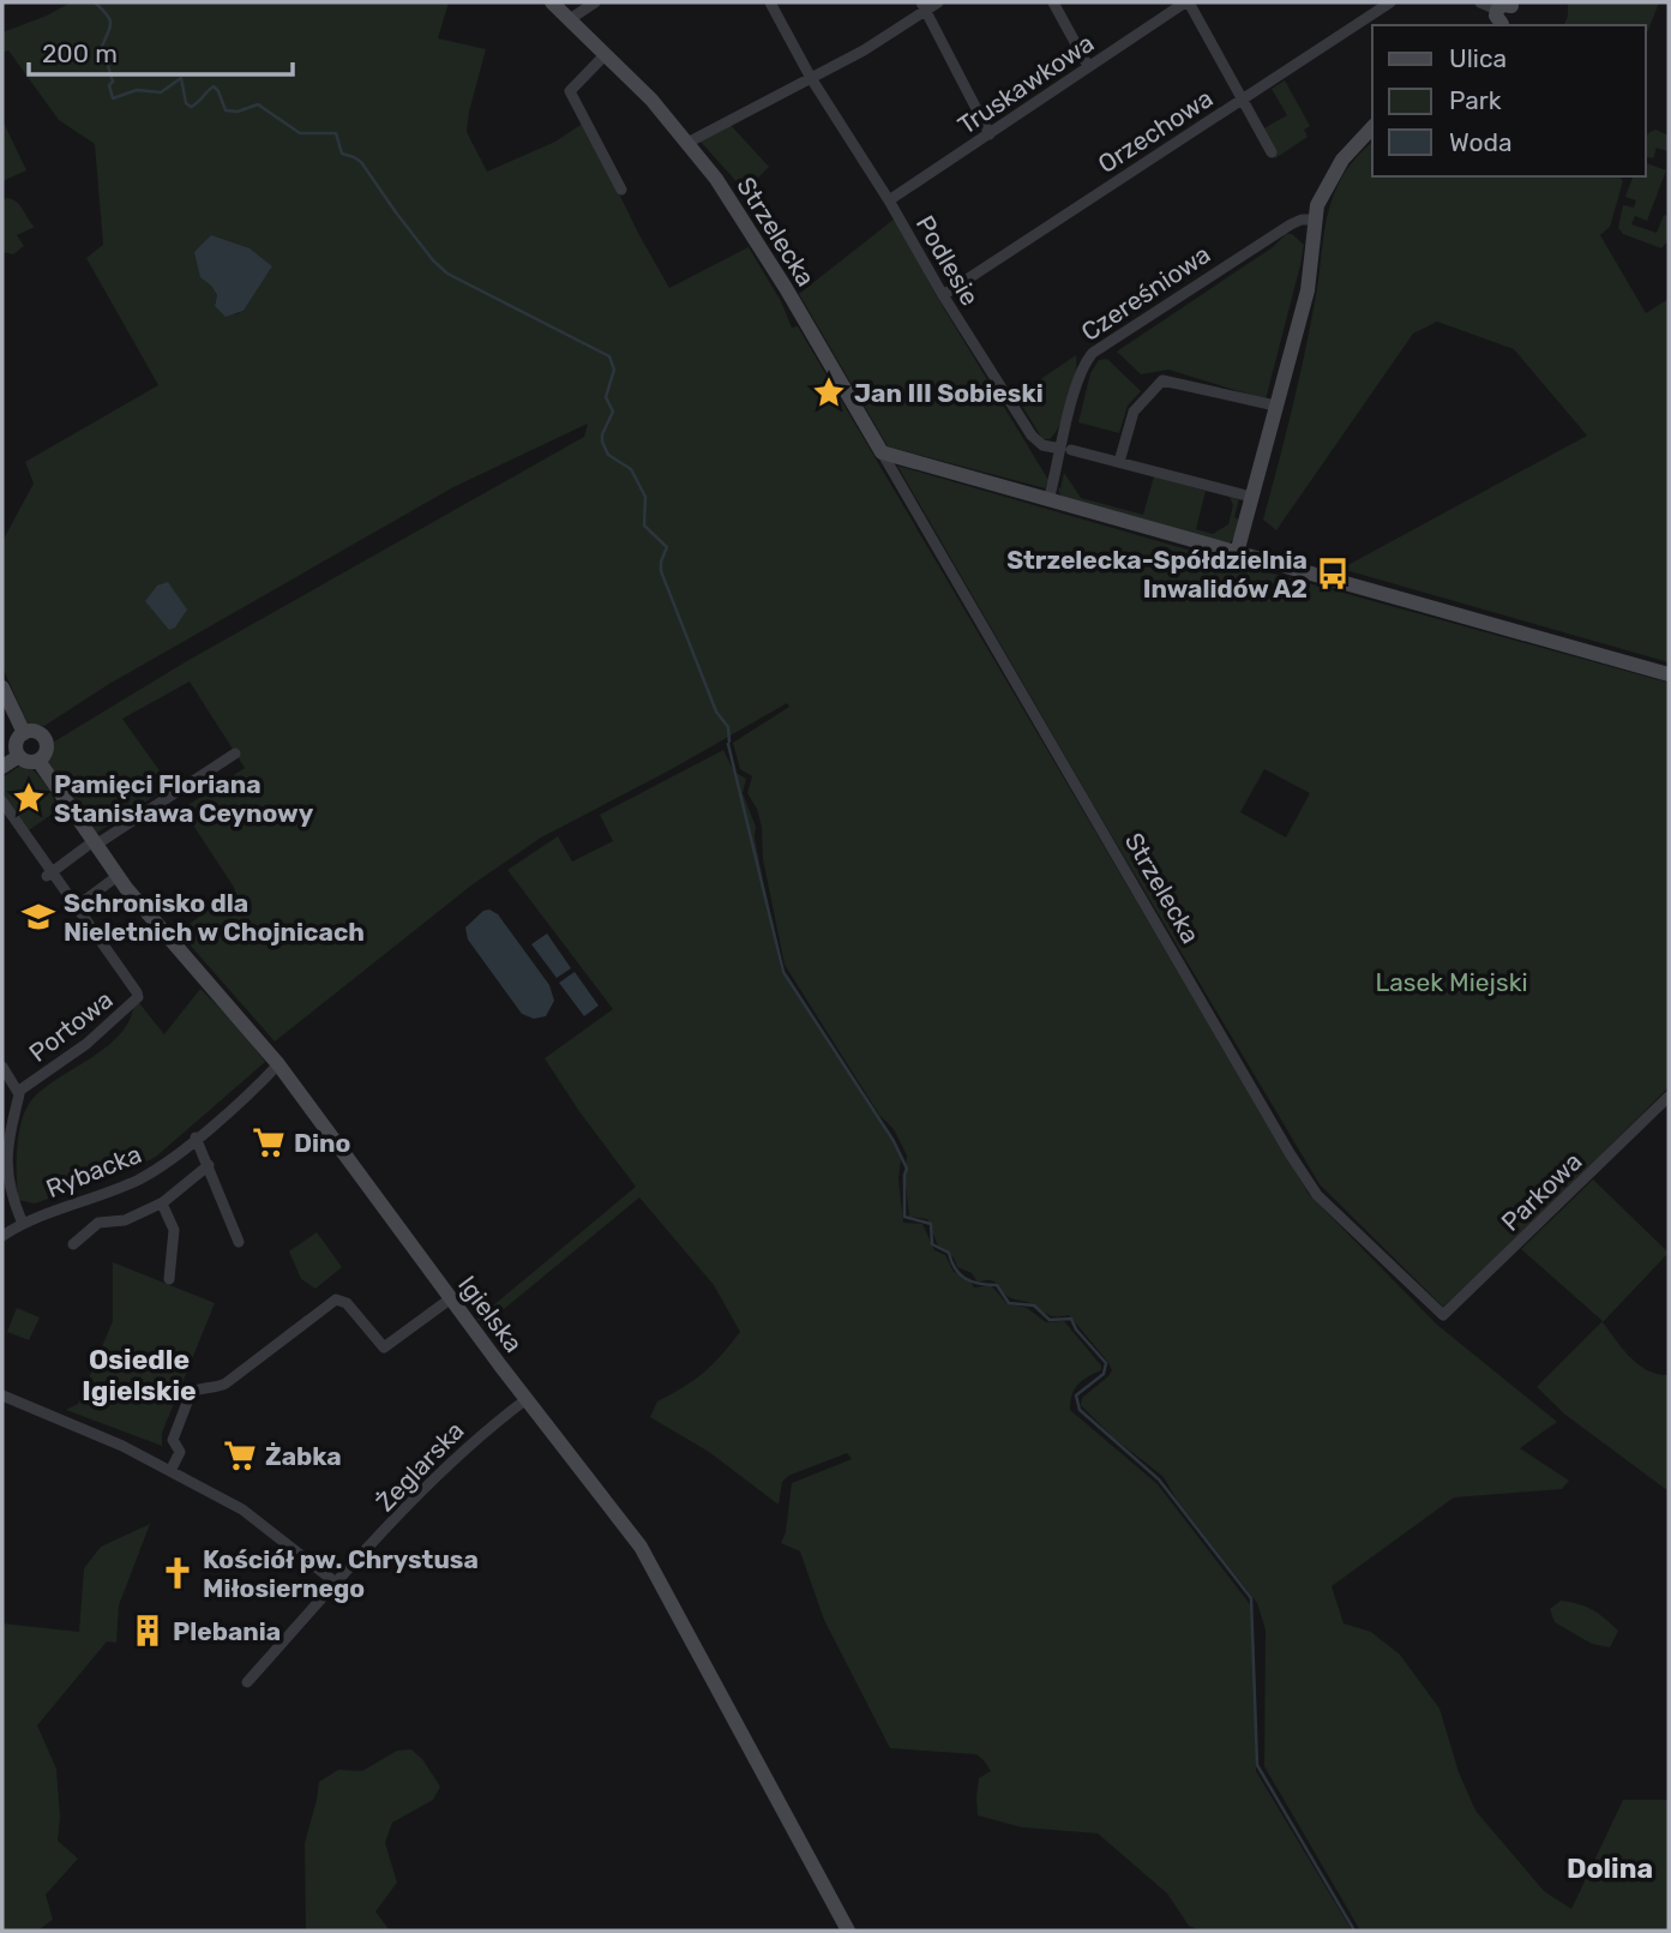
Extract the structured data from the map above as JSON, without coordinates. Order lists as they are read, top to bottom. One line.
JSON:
{"streets":{"street":["Truskawkowa","Orzechowa","Strzelecka","Podlesie","Czereśniowa","Portowa","Rybacka","Parkowa","Igielska","Żeglarska"]},"crossings":[["Truskawkowa","Podlesie"],["Orzechowa","Podlesie"],["Strzelecka","Parkowa"],["Podlesie","Czereśniowa"],["Portowa","Rybacka"],["Rybacka","Igielska"],["Igielska","Żeglarska"]],"districts":["Osiedle Igielskie","Dolina"],"parks":["Lasek Miejski"],"places":{"place":["Jan III Sobieski","Pamięci Floriana Stanisława Ceynowy"],"bus stop":["Strzelecka-Spółdzielnia Inwalidów A2"],"school or university":["Schronisko dla Nieletnich w Chojnicach"],"supermarket":["Dino","Żabka"],"church":["Kościół pw. Chrystusa Miłosiernego"],"building":["Plebania"]},"legend":["Ulica","Park","Woda"],"scale_bar":"200 m"}
